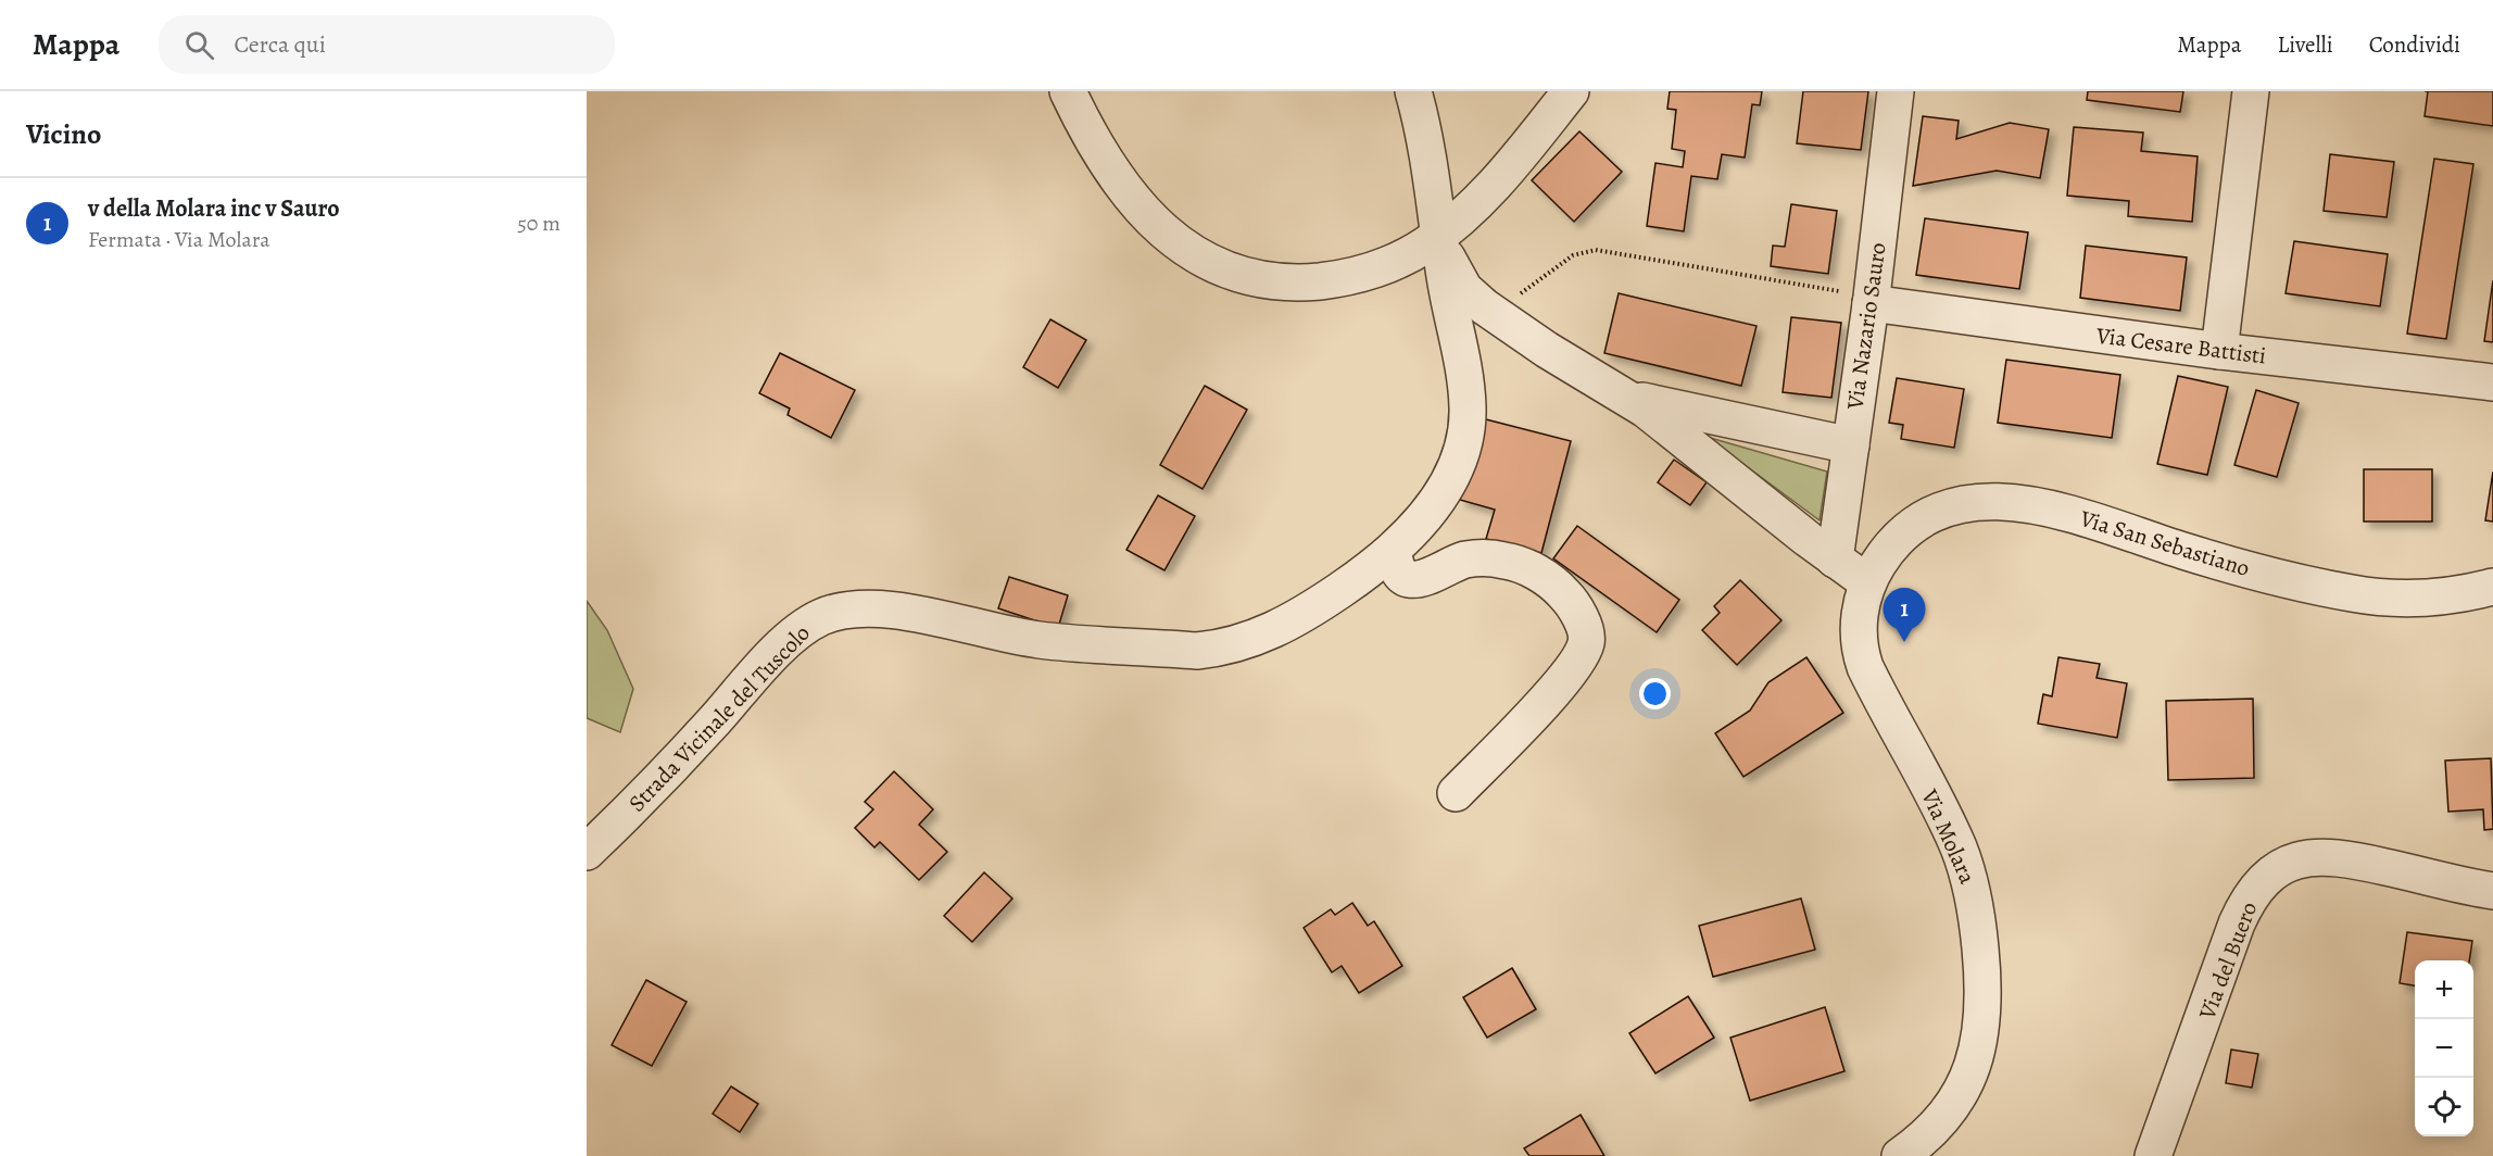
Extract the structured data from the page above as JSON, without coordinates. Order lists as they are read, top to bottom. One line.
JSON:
{"streets":{"street":["Via Nazario Sauro","Via Cesare Battisti","Via San Sebastiano","Strada Vicinale del Tuscolo","Via Molara","Via del Buero"]},"crossings":[["Via Nazario Sauro","Via Cesare Battisti"],["Via San Sebastiano","Via Molara"]],"page":{"header":"Mappa","search":"Cerca qui","nav":["Mappa","Livelli","Condividi"],"heading":"Vicino","list":[{"mark":"1","name":"v della Molara inc v Sauro","note":"Fermata · Via Molara","value":"50 m"}],"pins":"1","map_buttons":["+","−"]}}
